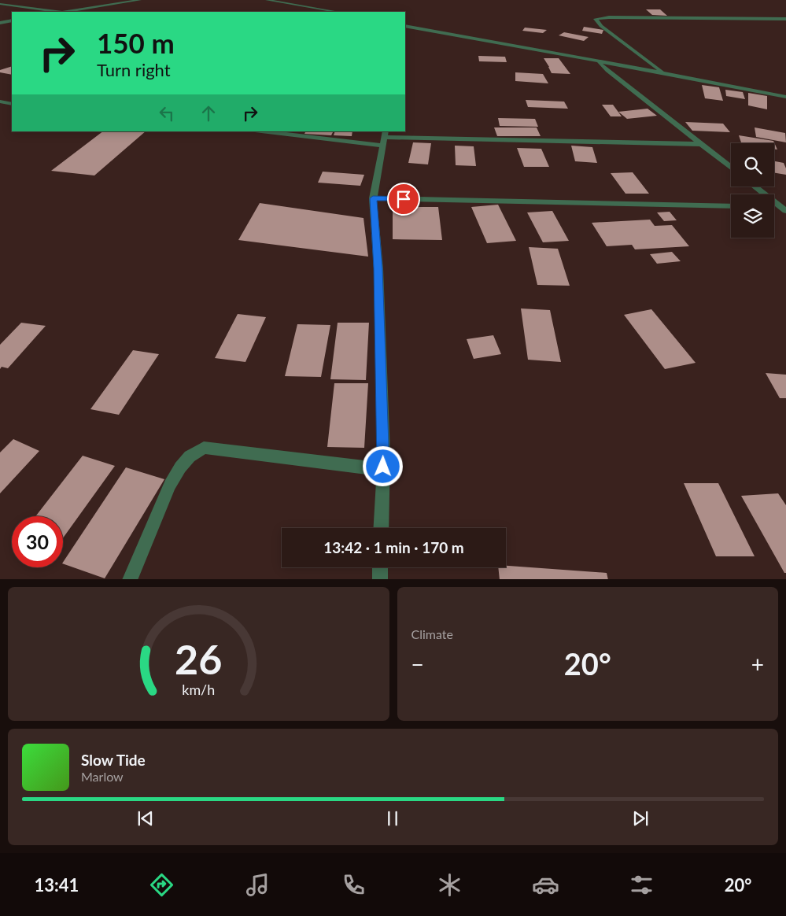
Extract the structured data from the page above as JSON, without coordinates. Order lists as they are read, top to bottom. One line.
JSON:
{"page":{"turn":["150 m","Turn right"],"limit":"30","trip":"13:42 · 1 min · 170 m","tile":"Climate","heat":["−","20°","+"],"song":["Slow Tide","Marlow"],"tabs":["13:41","20°"],"gauge":["26","km/h"]}}
